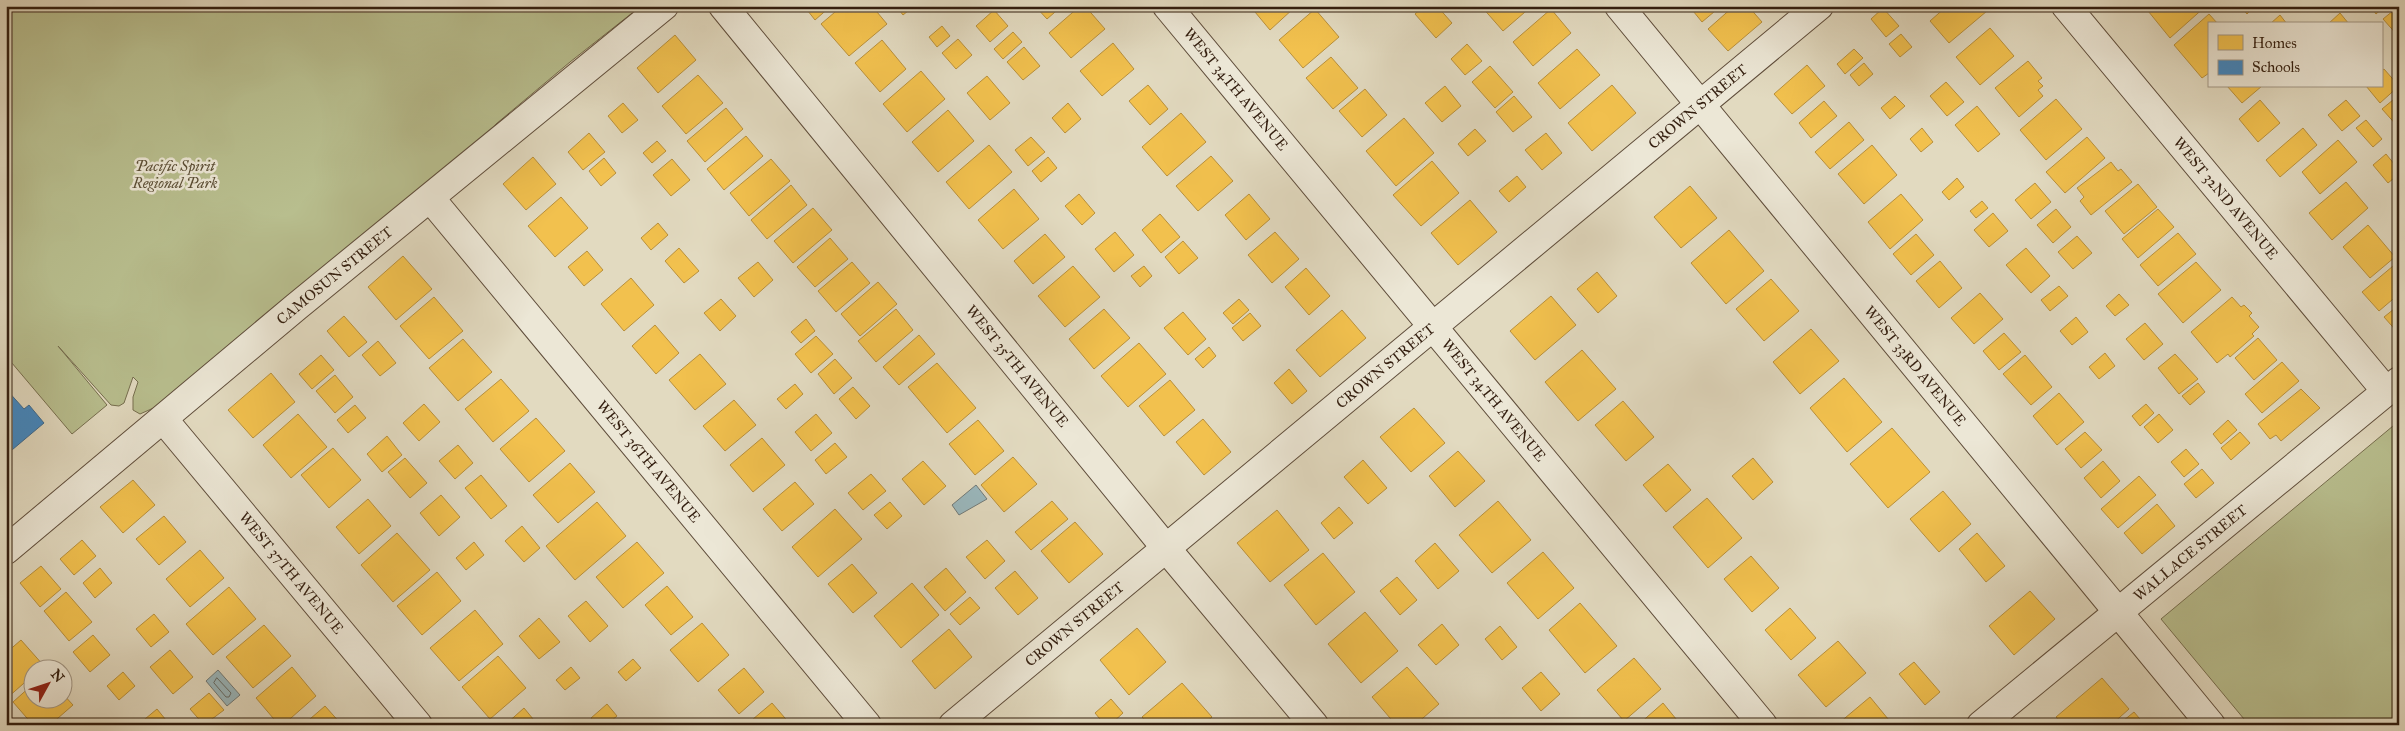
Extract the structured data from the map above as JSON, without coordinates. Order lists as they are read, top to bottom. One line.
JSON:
{"streets":{"street":["WEST 34TH AVENUE","CROWN STREET","WEST 32ND AVENUE","CAMOSUN STREET","WEST 35TH AVENUE","WEST 33RD AVENUE","WEST 36TH AVENUE","WALLACE STREET","WEST 37TH AVENUE"]},"crossings":[["WEST 34TH AVENUE","CROWN STREET"],["CROWN STREET","WEST 35TH AVENUE"],["CROWN STREET","WEST 33RD AVENUE"],["WEST 32ND AVENUE","WALLACE STREET"],["CAMOSUN STREET","WEST 36TH AVENUE"],["CAMOSUN STREET","WEST 37TH AVENUE"],["WEST 33RD AVENUE","WALLACE STREET"]],"parks":["Pacific Spirit Regional Park"],"legend":["Homes","Schools"],"north":"top right"}
